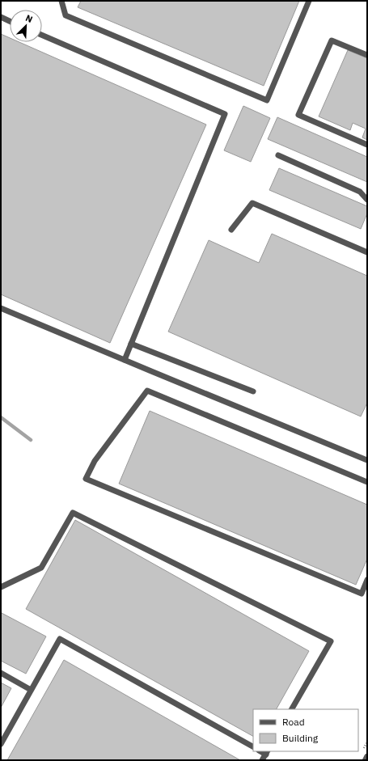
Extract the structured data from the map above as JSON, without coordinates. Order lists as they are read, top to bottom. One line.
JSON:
{"legend":["Road","Building"],"north":"top right"}
